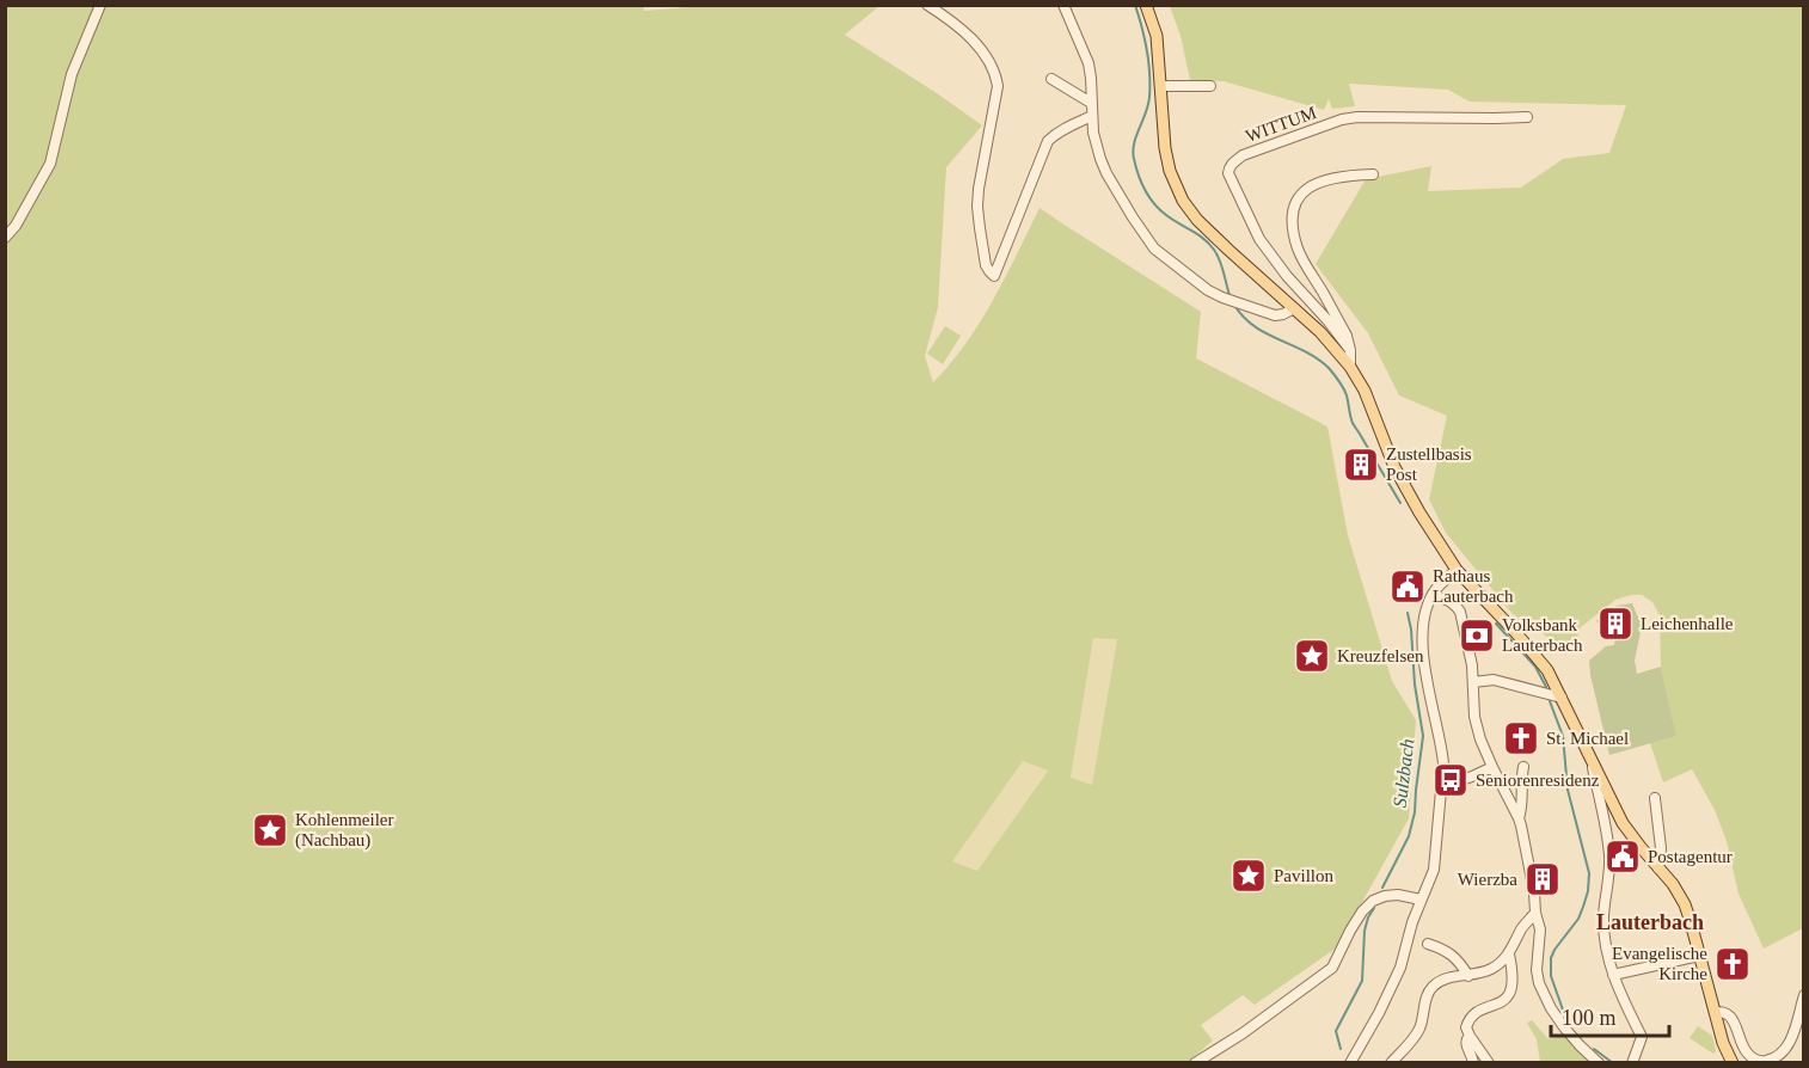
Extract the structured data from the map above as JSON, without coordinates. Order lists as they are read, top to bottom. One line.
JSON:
{"streets":{"street":["WITTUM"]},"districts":["Lauterbach"],"water":["Sulzbach"],"places":{"building":["Zustellbasis Post","Leichenhalle","Wierzba"],"public building":["Rathaus Lauterbach","Postagentur"],"bank":["Volksbank Lauterbach"],"place":["Kreuzfelsen","Kohlenmeiler (Nachbau)","Pavillon"],"church":["St. Michael","Evangelische Kirche"],"bus stop":["Seniorenresidenz"]},"scale_bar":"100 m"}
